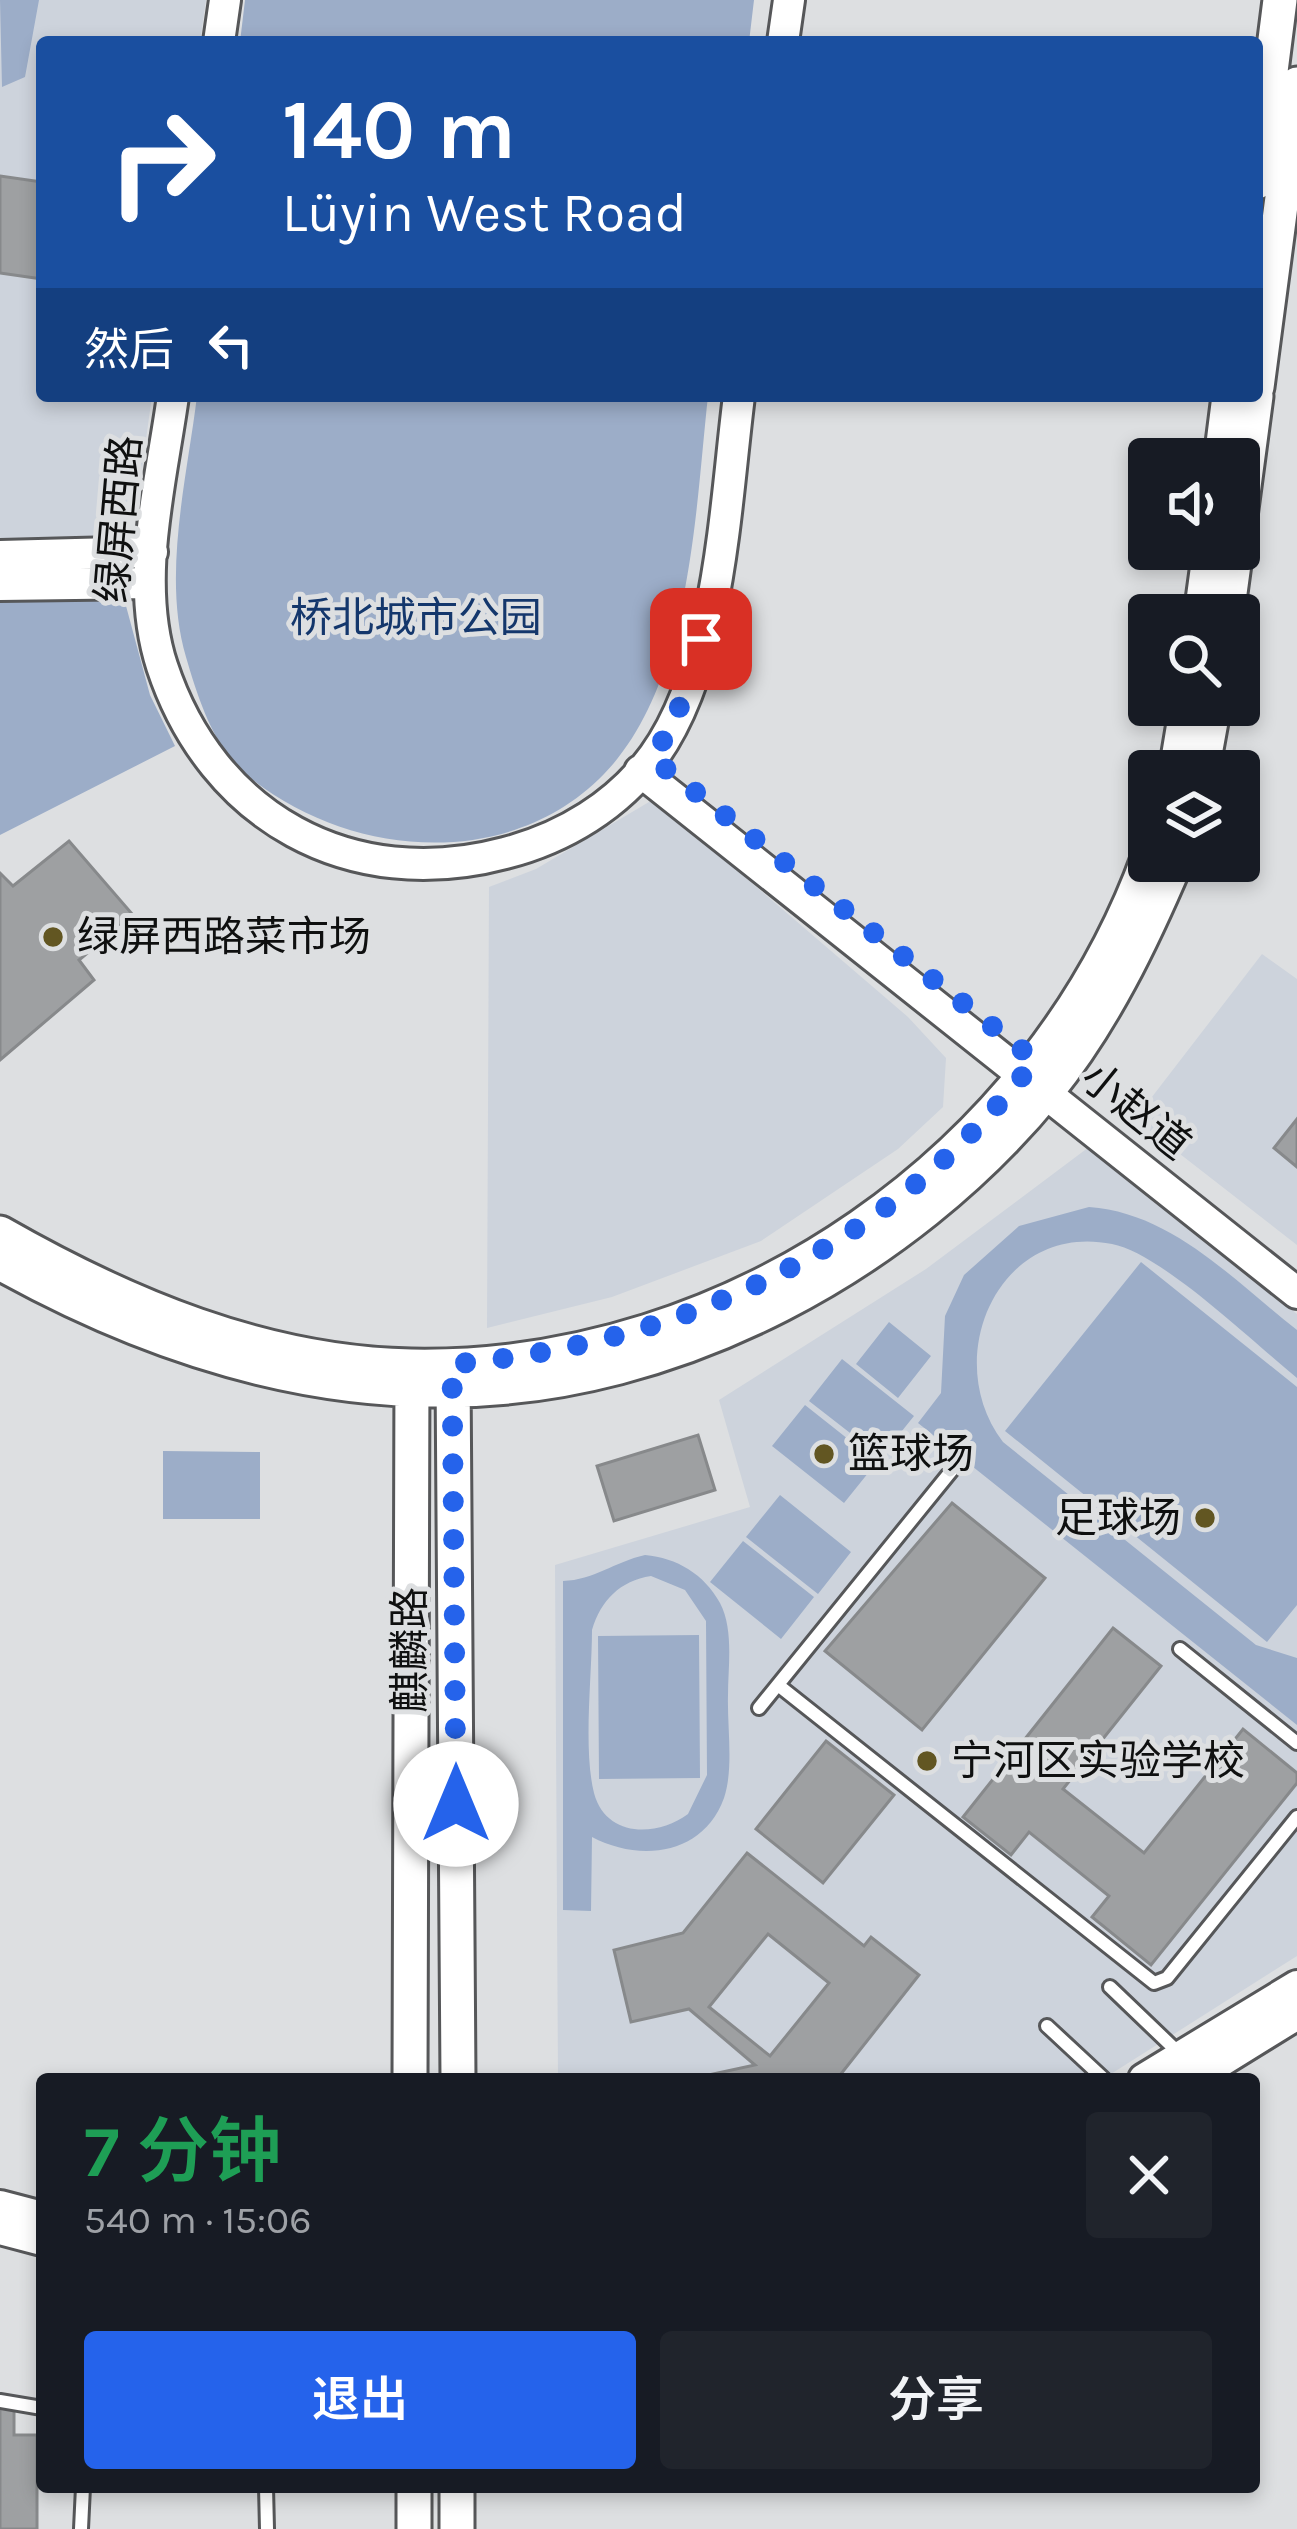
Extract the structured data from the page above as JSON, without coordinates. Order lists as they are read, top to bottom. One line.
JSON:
{"streets":{"main road":["麒麟路"],"street":["绿屏西路","小赵道"]},"crossings":[["绿屏西路","小赵道"]],"parks":["桥北城市公园"],"places":["绿屏西路菜市场","篮球场","足球场","宁河区实验学校"],"page":{"turn":["140 m","Lüyin West Road"],"then":"然后","heading":["7 分钟","540 m · 15:06"],"buttons":["退出","分享"]}}
